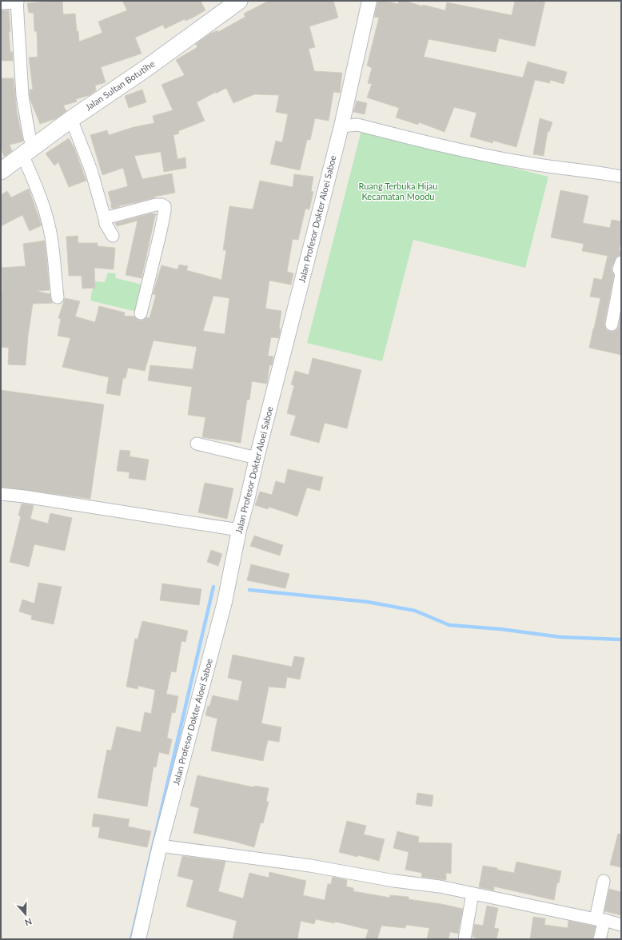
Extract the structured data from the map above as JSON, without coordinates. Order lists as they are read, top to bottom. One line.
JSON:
{"streets":{"main road":["Jalan Sultan Botutihe"],"street":["Jalan Profesor Dokter Aloei Saboe"]},"parks":["Ruang Terbuka Hijau Kecamatan Moodu"],"north":"bottom"}
